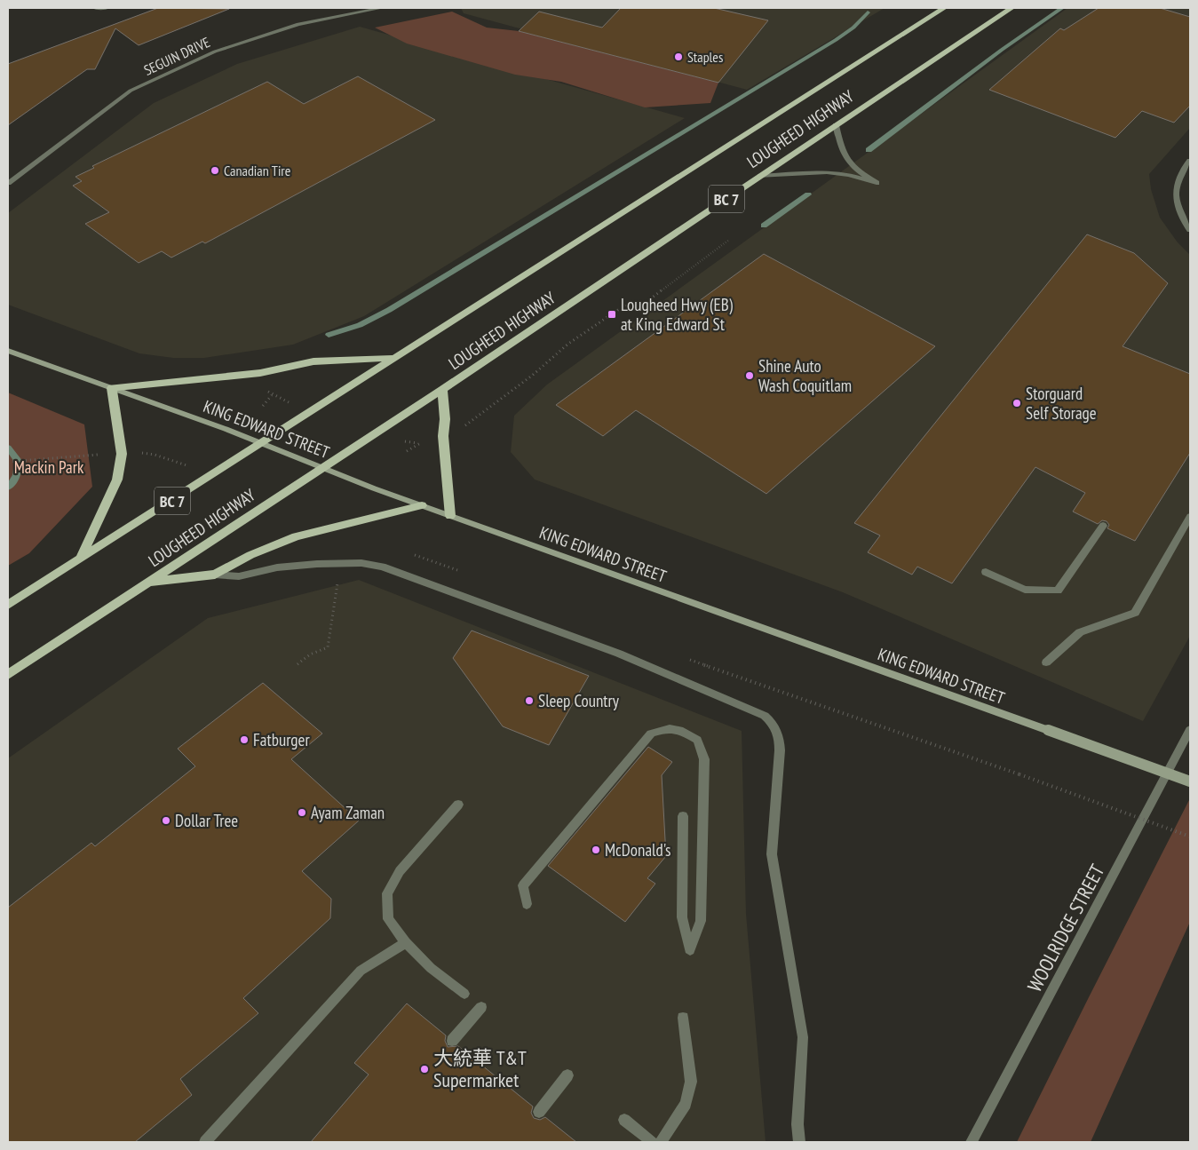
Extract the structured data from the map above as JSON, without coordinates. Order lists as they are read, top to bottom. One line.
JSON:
{"streets":{"main road":["LOUGHEED HIGHWAY","BC 7","KING EDWARD STREET"],"street":["SEGUIN DRIVE","WOOLRIDGE STREET"]},"crossings":[["LOUGHEED HIGHWAY","KING EDWARD STREET"]],"parks":["Mackin Park"],"places":{"other":["Staples","Canadian Tire","Shine Auto Wash Coquitlam","Storguard Self Storage","Sleep Country","Fatburger","Ayam Zaman","Dollar Tree","McDonald's","大統華 T&T Supermarket"],"transit":["Lougheed Hwy (EB) at King Edward St"]}}
